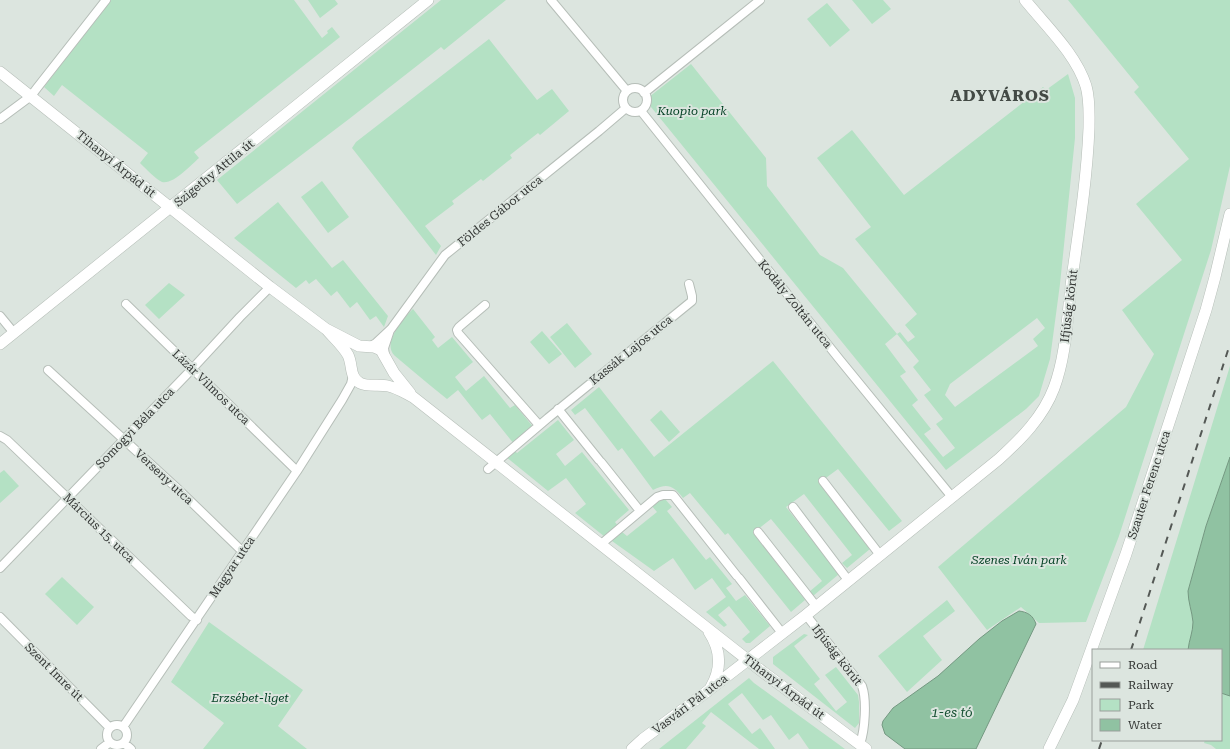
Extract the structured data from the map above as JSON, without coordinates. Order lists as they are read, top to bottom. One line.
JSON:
{"streets":{"street":["Tihanyi Árpád út","Szigethy Attila út","Földes Gábor utca","Kodály Zoltán utca","Ifjúság körút","Kassák Lajos utca","Lázár Vilmos utca","Somogyi Béla utca","Verseny utca","Szauter Ferenc utca","Március 15. utca","Magyar utca","Szent Imre út","Vasvári Pál utca"]},"crossings":[["Tihanyi Árpád út","Szigethy Attila út"],["Tihanyi Árpád út","Földes Gábor utca"],["Tihanyi Árpád út","Ifjúság körút"],["Tihanyi Árpád út","Somogyi Béla utca"],["Tihanyi Árpád út","Magyar utca"],["Tihanyi Árpád út","Vasvári Pál utca"],["Földes Gábor utca","Kodály Zoltán utca"],["Földes Gábor utca","Magyar utca"],["Kodály Zoltán utca","Ifjúság körút"],["Ifjúság körút","Vasvári Pál utca"],["Lázár Vilmos utca","Somogyi Béla utca"],["Lázár Vilmos utca","Magyar utca"],["Somogyi Béla utca","Verseny utca"],["Somogyi Béla utca","Március 15. utca"],["Verseny utca","Magyar utca"],["Március 15. utca","Magyar utca"],["Magyar utca","Szent Imre út"]],"districts":["ADYVÁROS"],"water":["1-es tó"],"parks":["Kuopio park","Szenes Iván park","Erzsébet-liget"],"legend":["Road","Railway","Park","Water"]}
